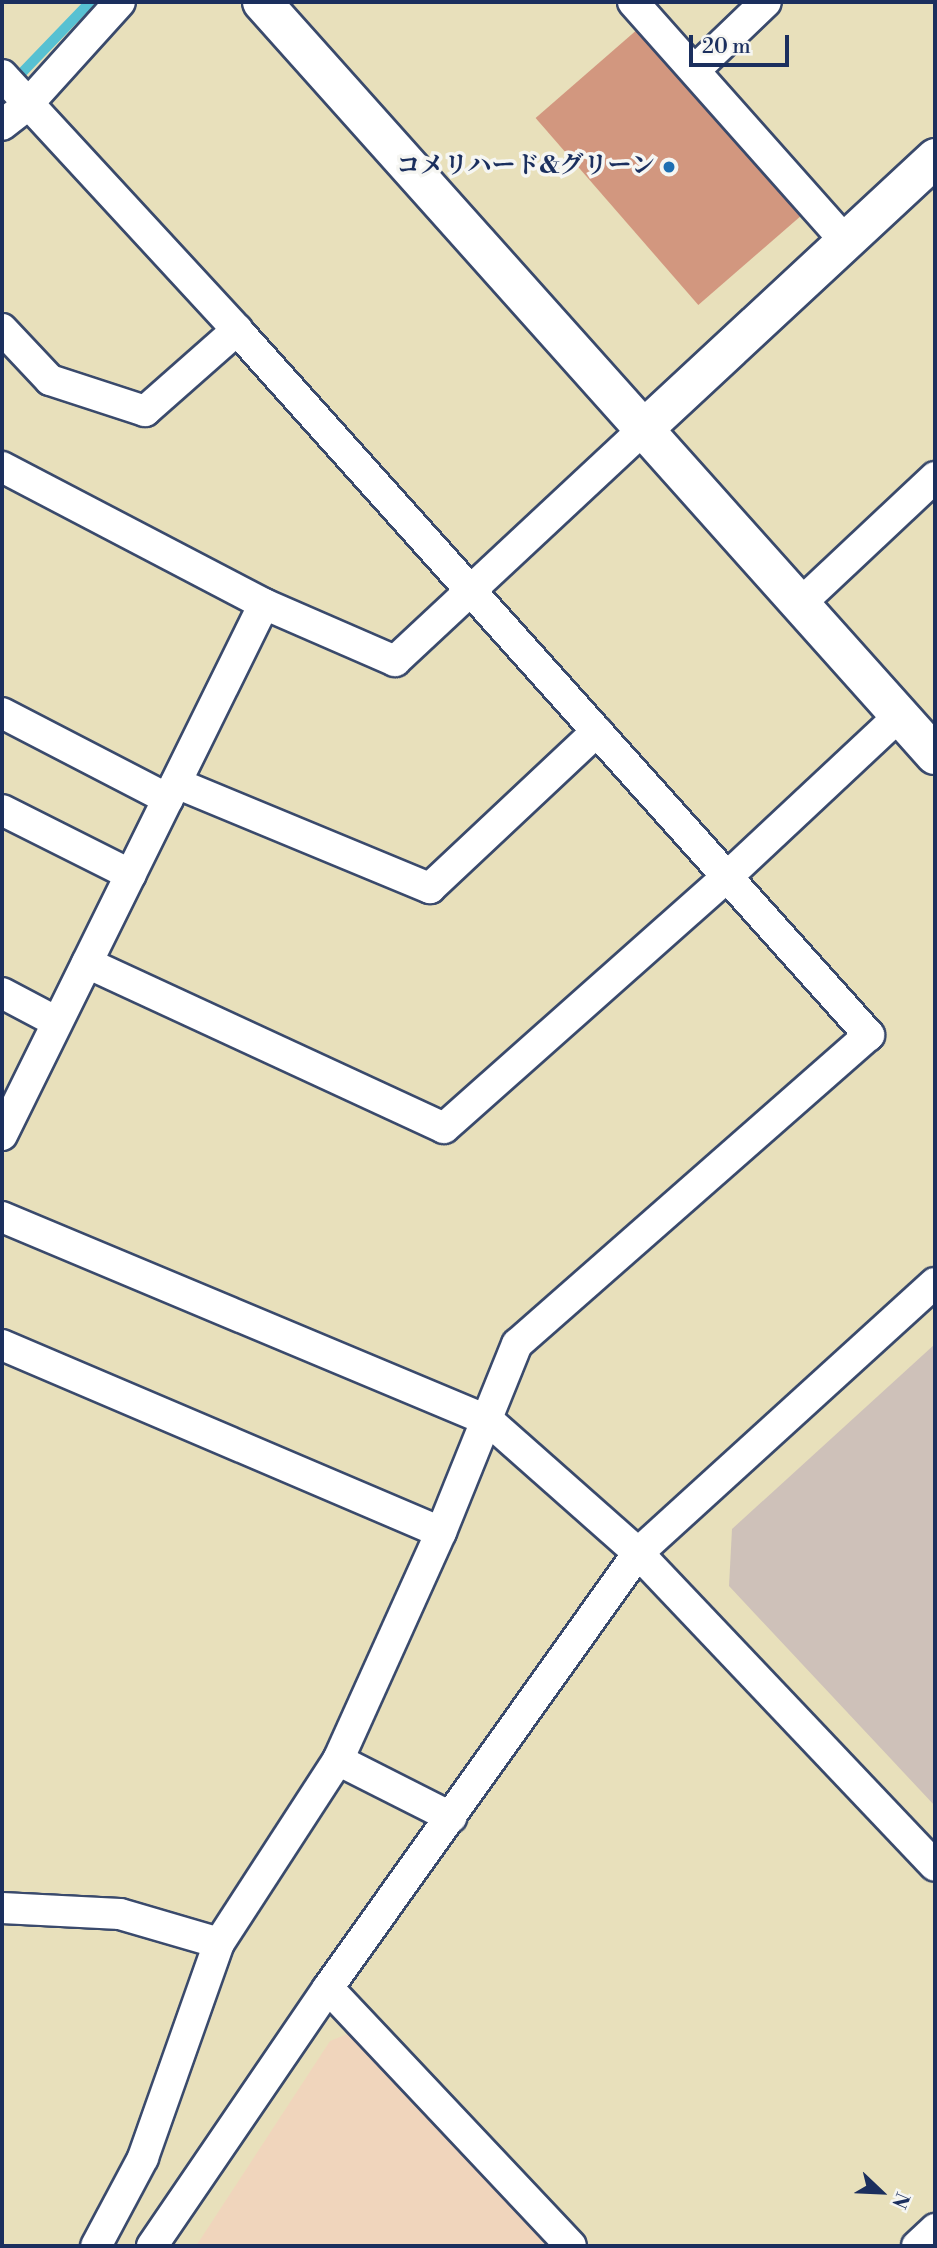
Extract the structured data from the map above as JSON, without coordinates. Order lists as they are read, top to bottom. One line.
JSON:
{"places":["コメリハード&グリーン"],"scale_bar":"20 m","north":"bottom right"}
